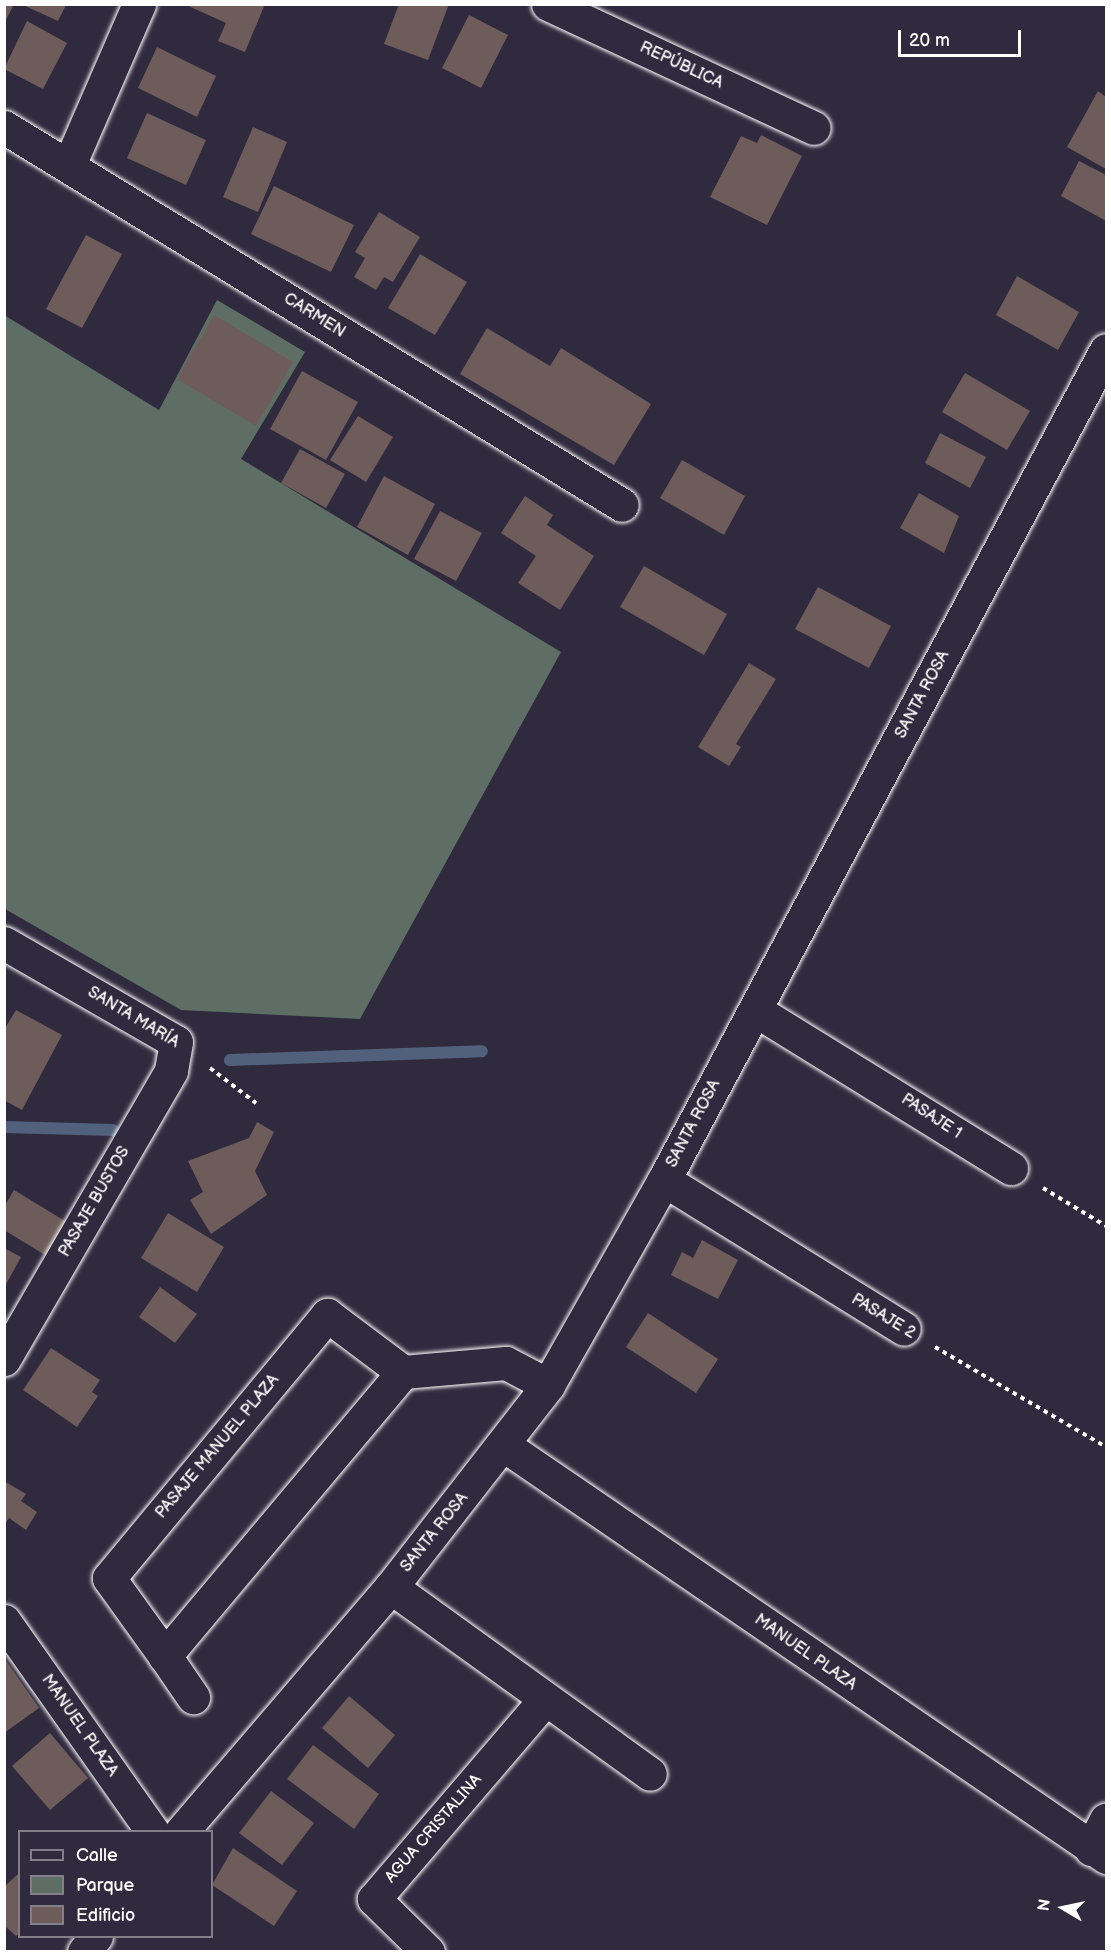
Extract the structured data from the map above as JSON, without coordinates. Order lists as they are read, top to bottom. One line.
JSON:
{"streets":{"street":["REPÚBLICA","CARMEN","SANTA ROSA","SANTA MARÍA","PASAJE 1","PASAJE BUSTOS","PASAJE 2","PASAJE MANUEL PLAZA","MANUEL PLAZA","AGUA CRISTALINA"]},"crossings":[["SANTA ROSA","PASAJE 1"],["SANTA ROSA","PASAJE 2"],["SANTA ROSA","MANUEL PLAZA"],["SANTA MARÍA","PASAJE BUSTOS"]],"legend":["Calle","Parque","Edificio"],"scale_bar":"20 m","north":"left"}
